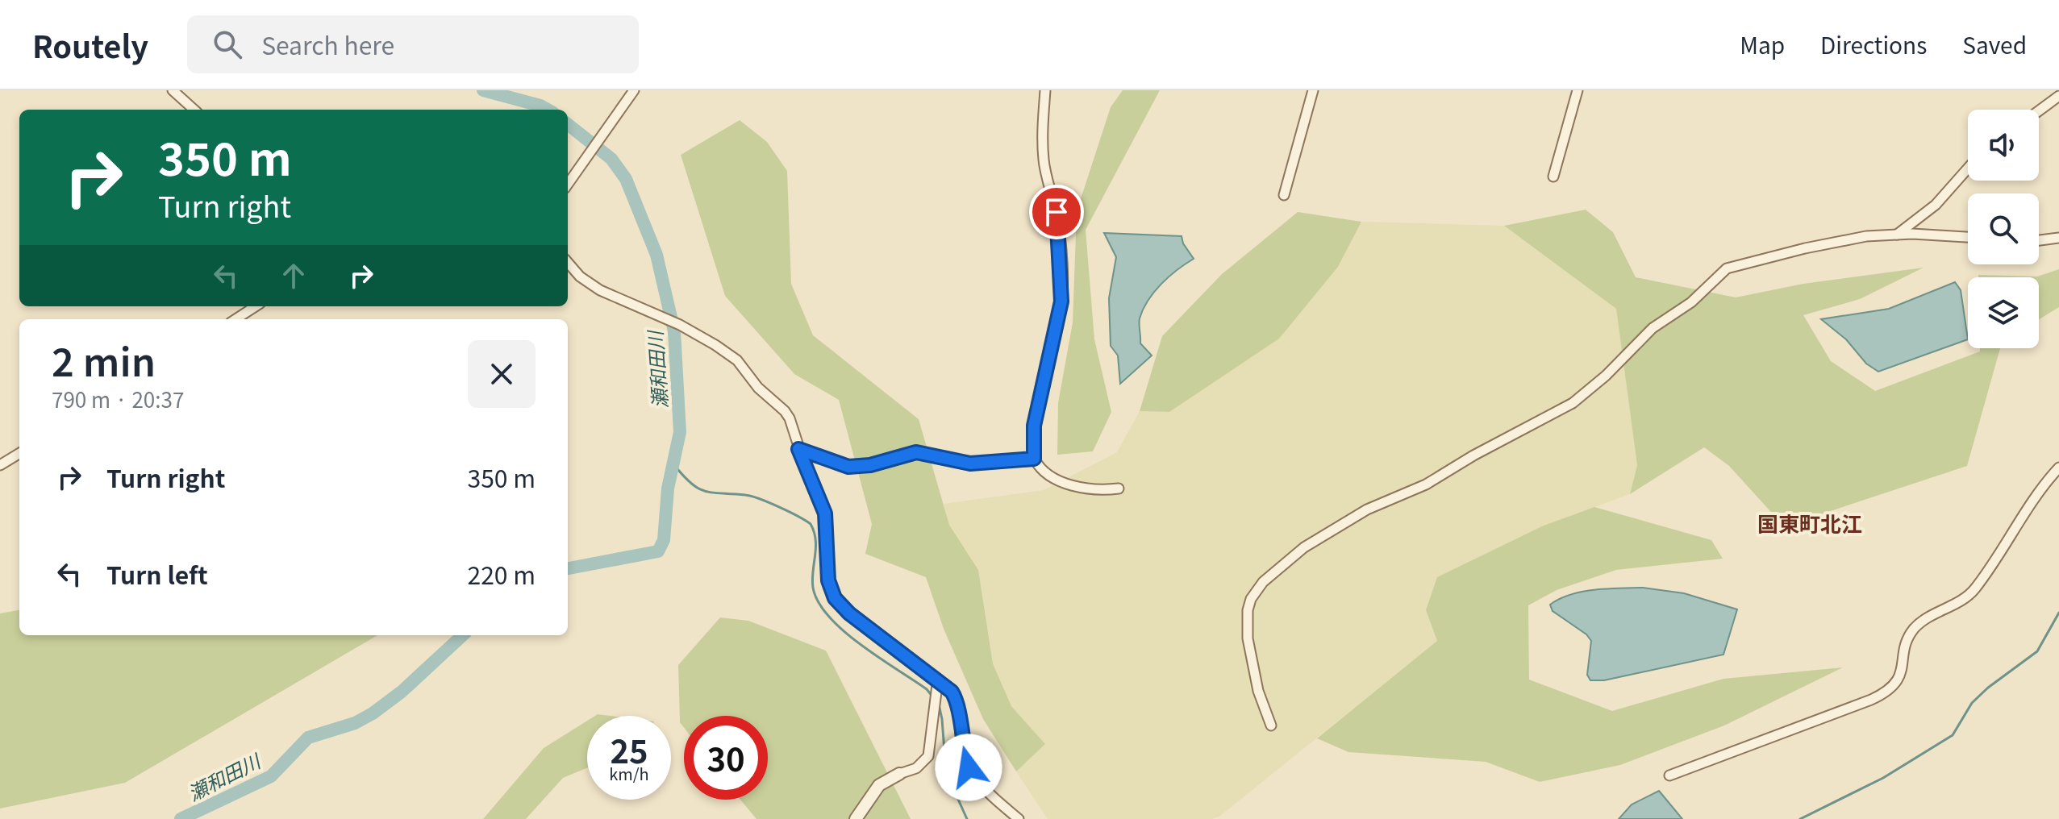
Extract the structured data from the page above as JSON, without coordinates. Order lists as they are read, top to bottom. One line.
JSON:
{"districts":["国東町北江"],"water":["瀬和田川"],"page":{"header":"Routely","search":"Search here","nav":["Map","Directions","Saved"],"turn":["350 m","Turn right"],"heading":["2 min","790 m · 20:37"],"list":[{"name":"Turn right","value":"350 m"},{"name":"Turn left","value":"220 m"}],"speed":"25 km/h","limit":"30"}}
